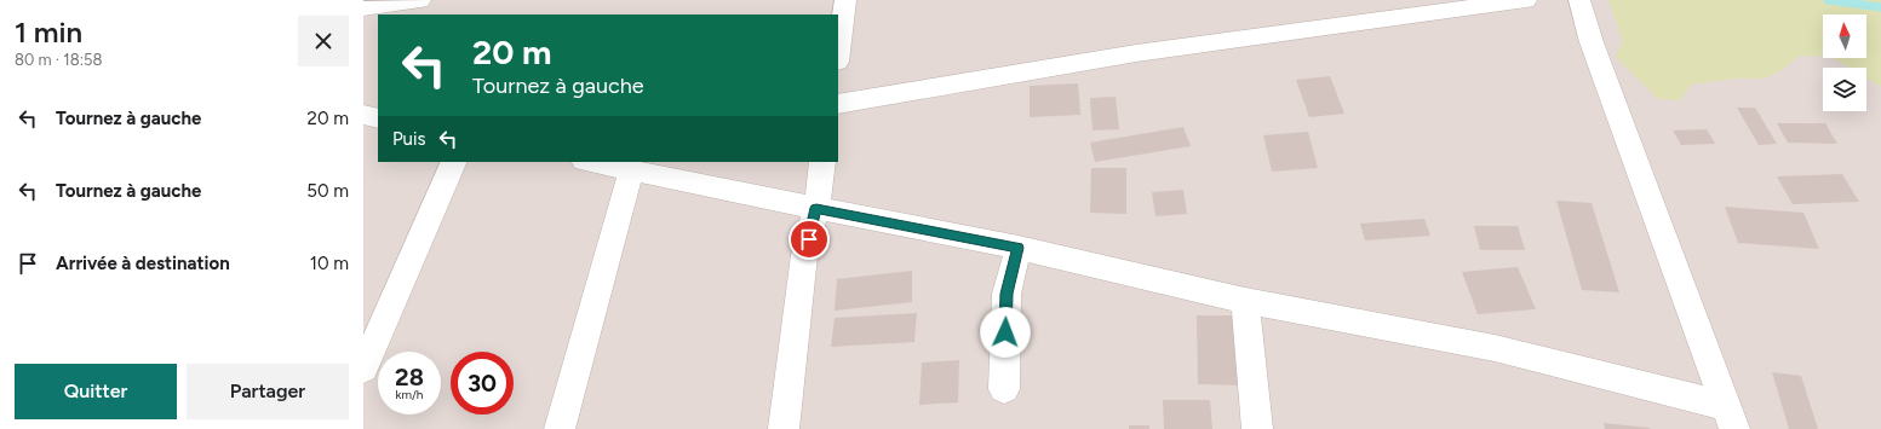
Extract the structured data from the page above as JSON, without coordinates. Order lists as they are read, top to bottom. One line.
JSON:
{"north":"top","page":{"heading":["1 min","80 m · 18:58"],"turn":["20 m","Tournez à gauche"],"list":[{"name":"Tournez à gauche","value":"20 m"},{"name":"Tournez à gauche","value":"50 m"},{"name":"Arrivée à destination","value":"10 m"}],"then":"Puis","speed":"28 km/h","limit":"30","buttons":["Quitter","Partager"]}}
